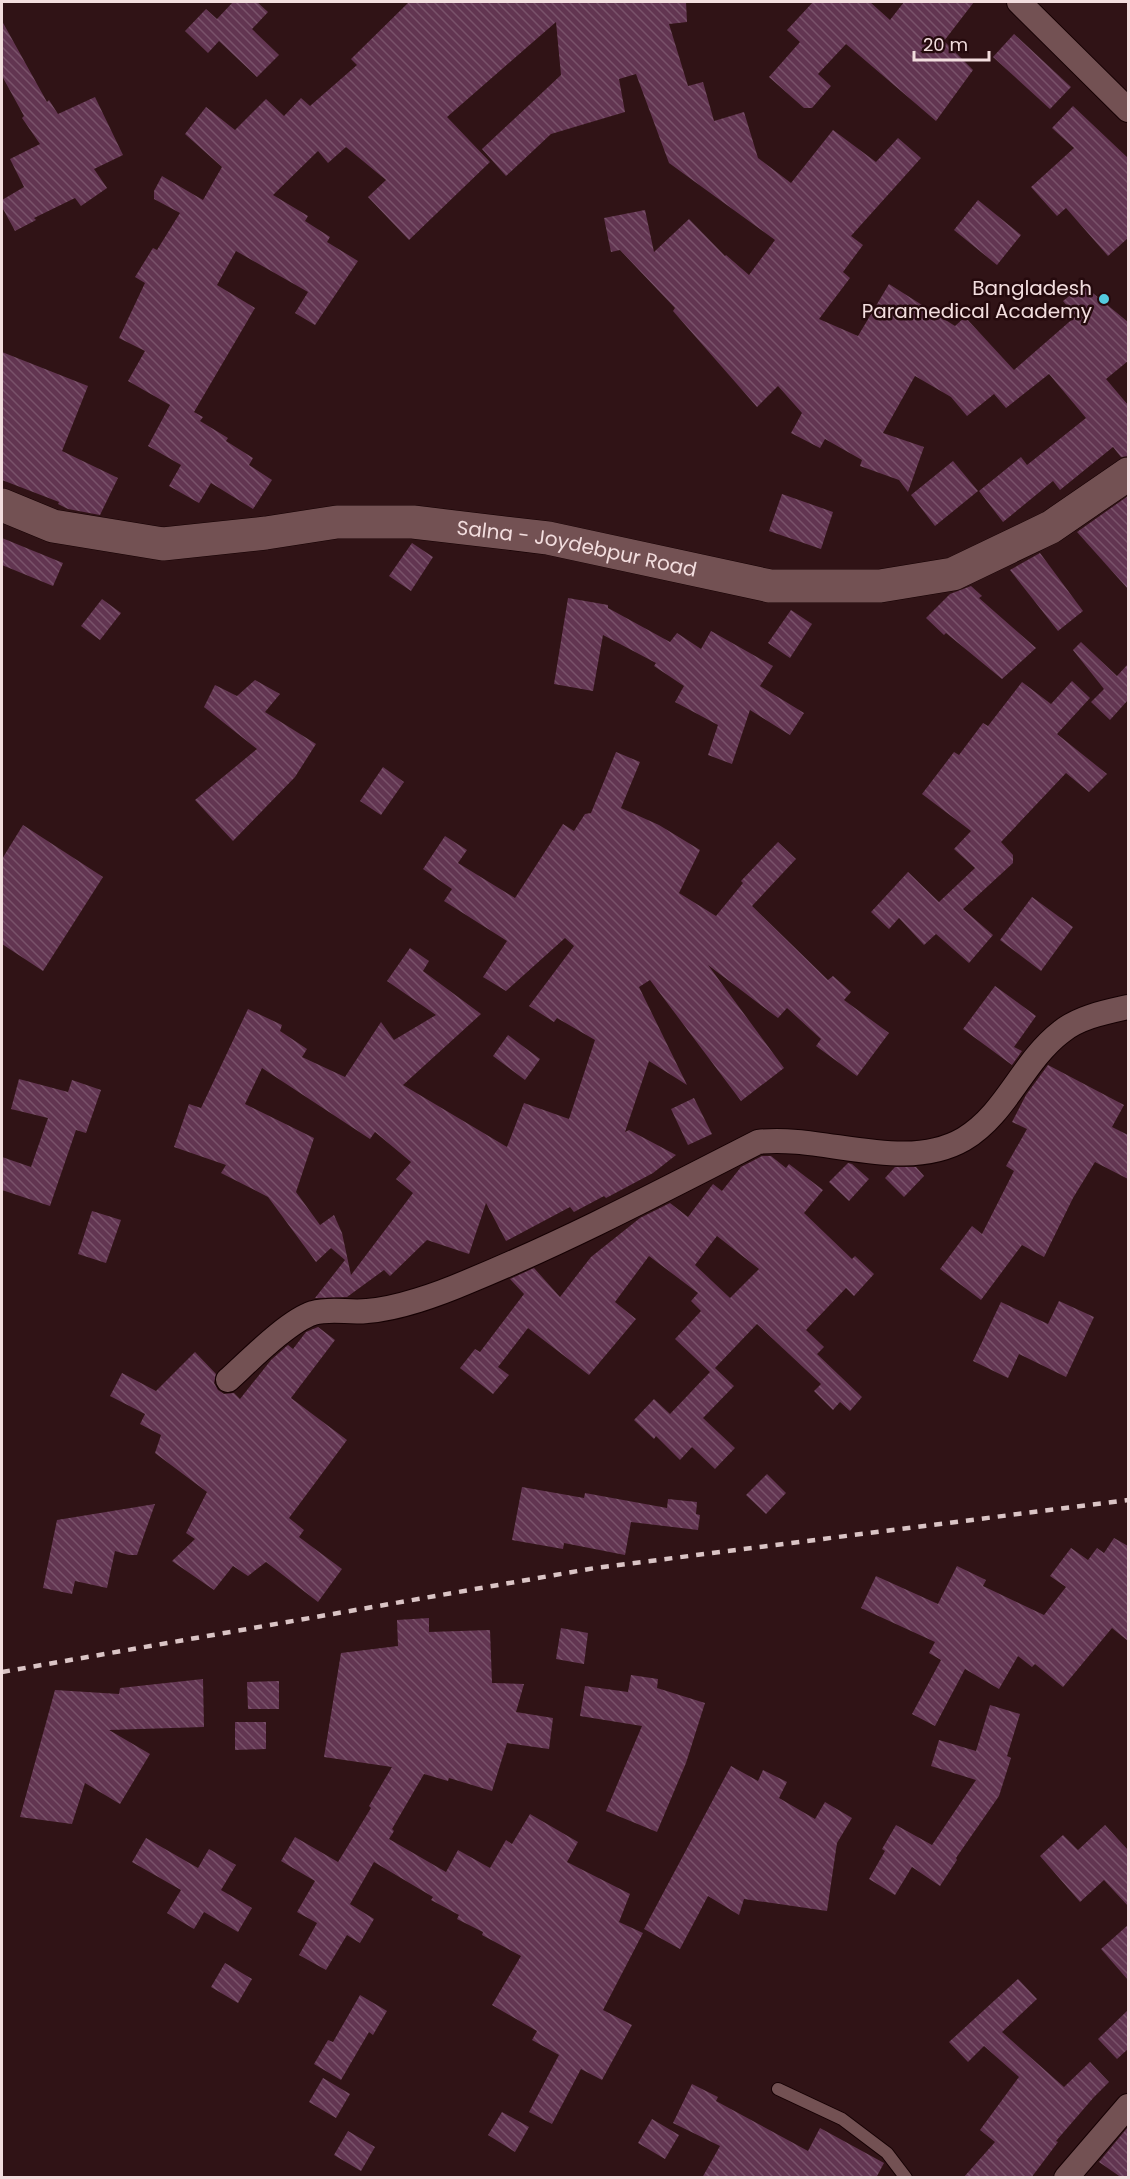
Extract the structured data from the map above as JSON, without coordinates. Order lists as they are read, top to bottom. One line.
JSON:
{"streets":{"main road":["Salna - Joydebpur Road"]},"places":["Bangladesh Paramedical Academy"],"scale_bar":"20 m"}
